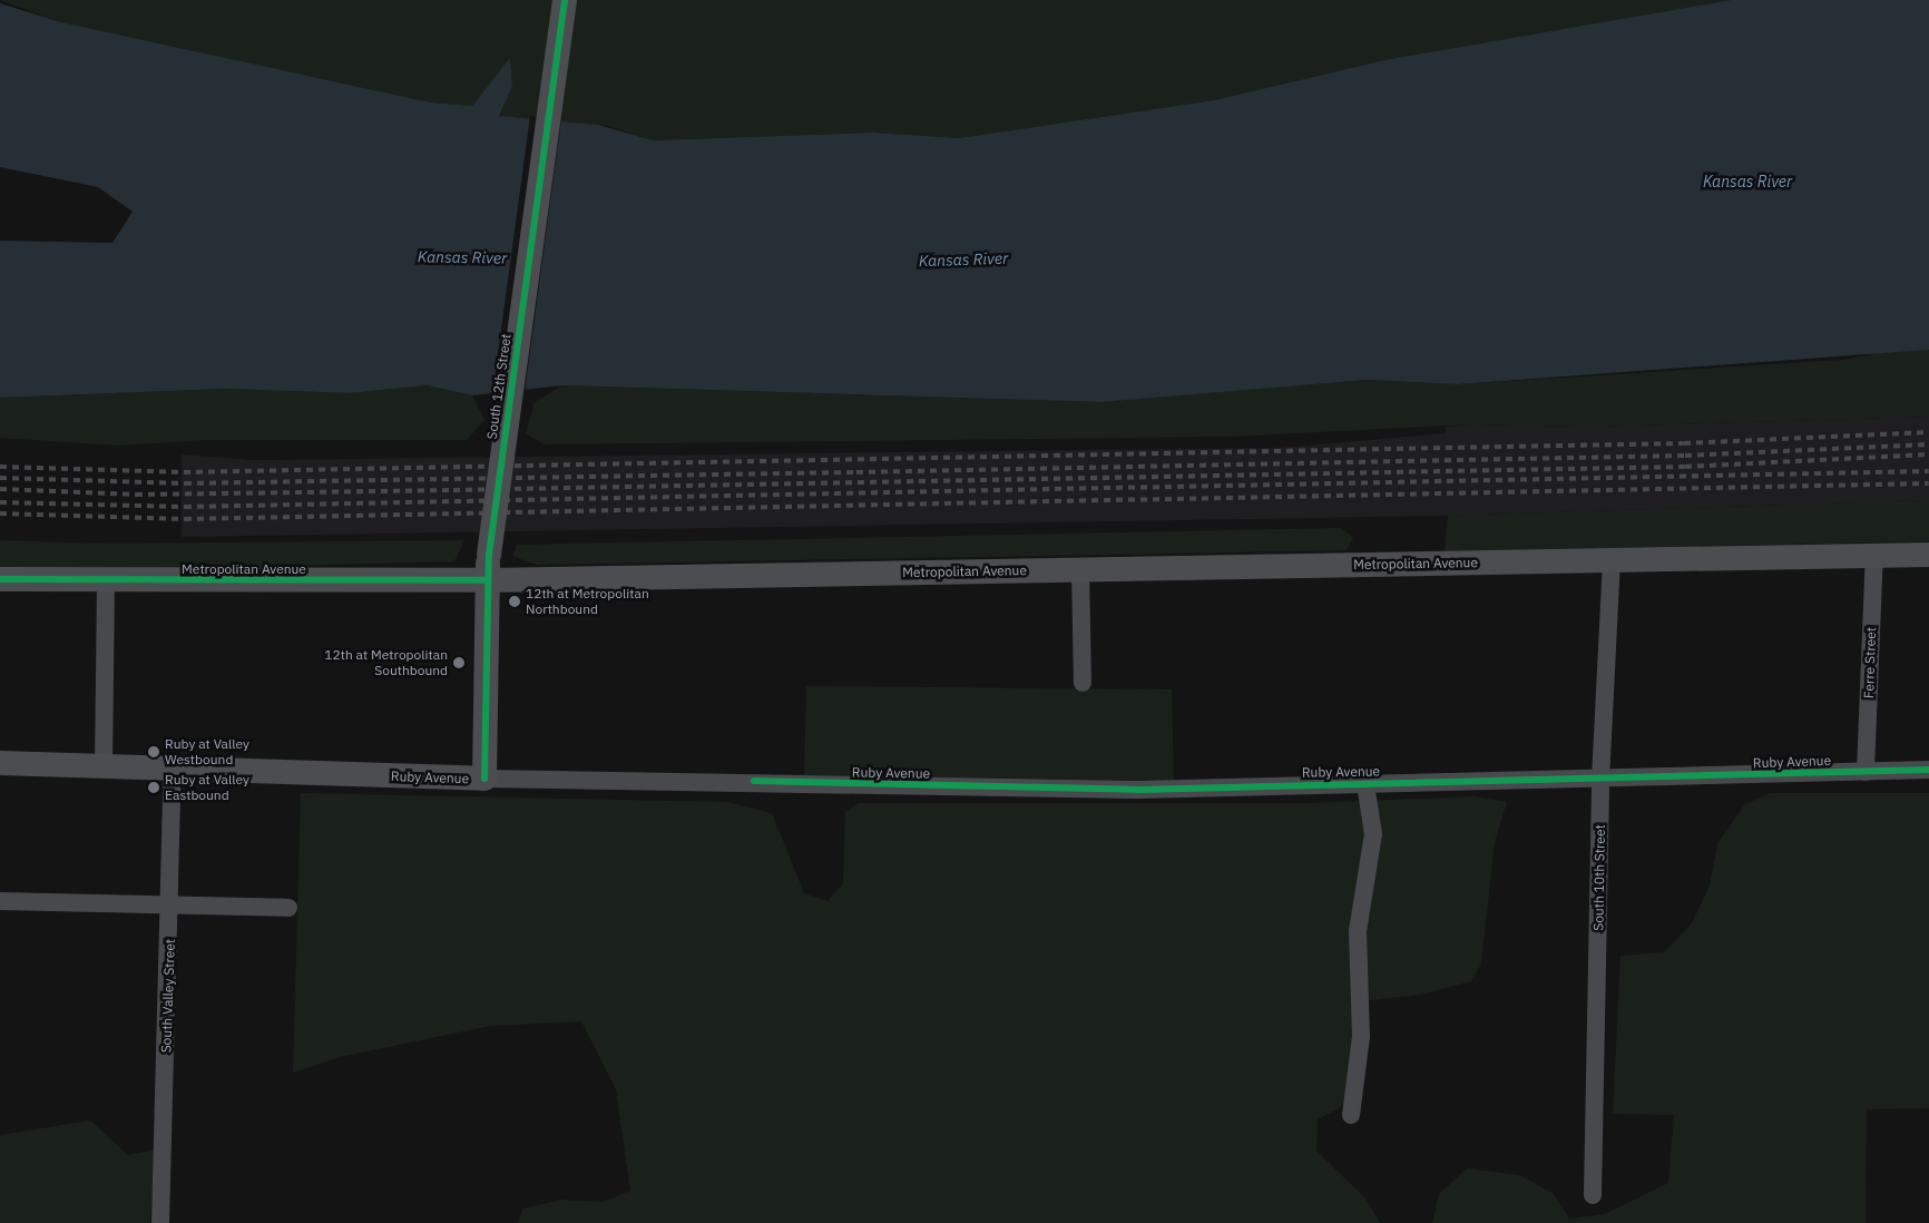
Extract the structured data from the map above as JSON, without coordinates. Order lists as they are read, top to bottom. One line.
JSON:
{"streets":{"main road":["South 12th Street","Metropolitan Avenue","Ruby Avenue"],"street":["Ferre Street","South 10th Street","South Valley Street"]},"crossings":[["South 12th Street","Metropolitan Avenue"],["South 12th Street","Ruby Avenue"],["Metropolitan Avenue","Ferre Street"],["Metropolitan Avenue","South 10th Street"],["Ferre Street","Ruby Avenue"],["Ruby Avenue","South 10th Street"],["Ruby Avenue","South Valley Street"]],"water":["Kansas River"],"places":["12th at Metropolitan Northbound","12th at Metropolitan Southbound","Ruby at Valley Westbound","Ruby at Valley Eastbound"]}
